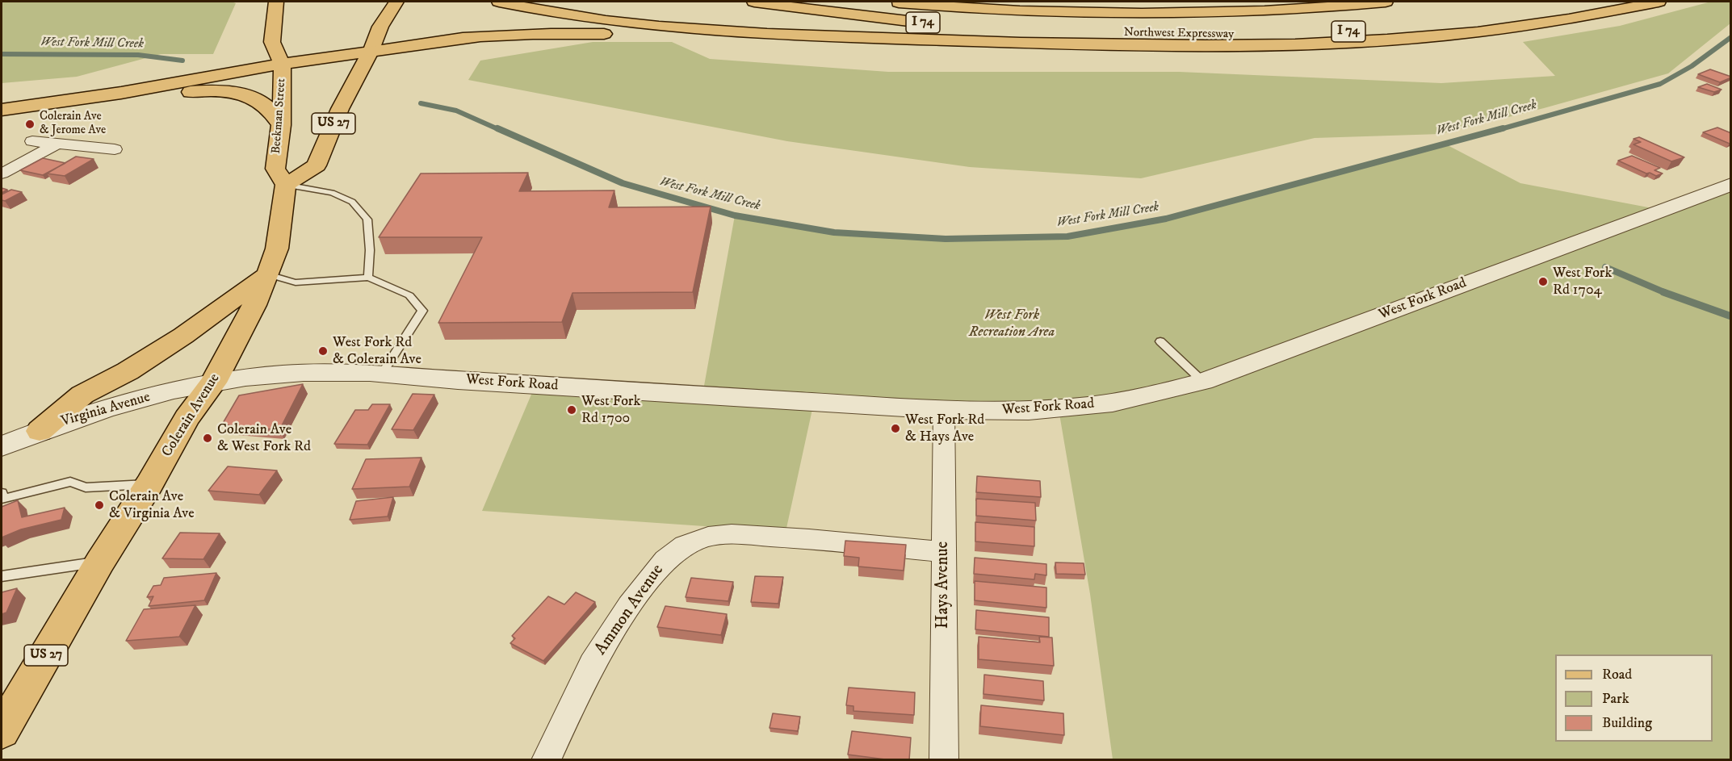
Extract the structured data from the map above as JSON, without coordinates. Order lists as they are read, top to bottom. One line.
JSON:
{"streets":{"main road":["I 74","Northwest Expressway","Beekman Street","US 27","Colerain Avenue"],"street":["West Fork Road","Virginia Avenue","Hays Avenue","Ammon Avenue"]},"crossings":[["Beekman Street","US 27"],["Beekman Street","Colerain Avenue"],["US 27","Colerain Avenue"],["West Fork Road","Virginia Avenue"],["West Fork Road","Colerain Avenue"],["West Fork Road","Hays Avenue"],["Virginia Avenue","Colerain Avenue"],["Hays Avenue","Ammon Avenue"]],"water":["West Fork Mill Creek"],"parks":["West Fork Recreation Area"],"places":["Colerain Ave & Jerome Ave","West Fork Rd 1704","West Fork Rd & Colerain Ave","West Fork Rd 1700","West Fork Rd & Hays Ave","Colerain Ave & West Fork Rd","Colerain Ave & Virginia Ave"],"legend":["Road","Park","Building"]}
